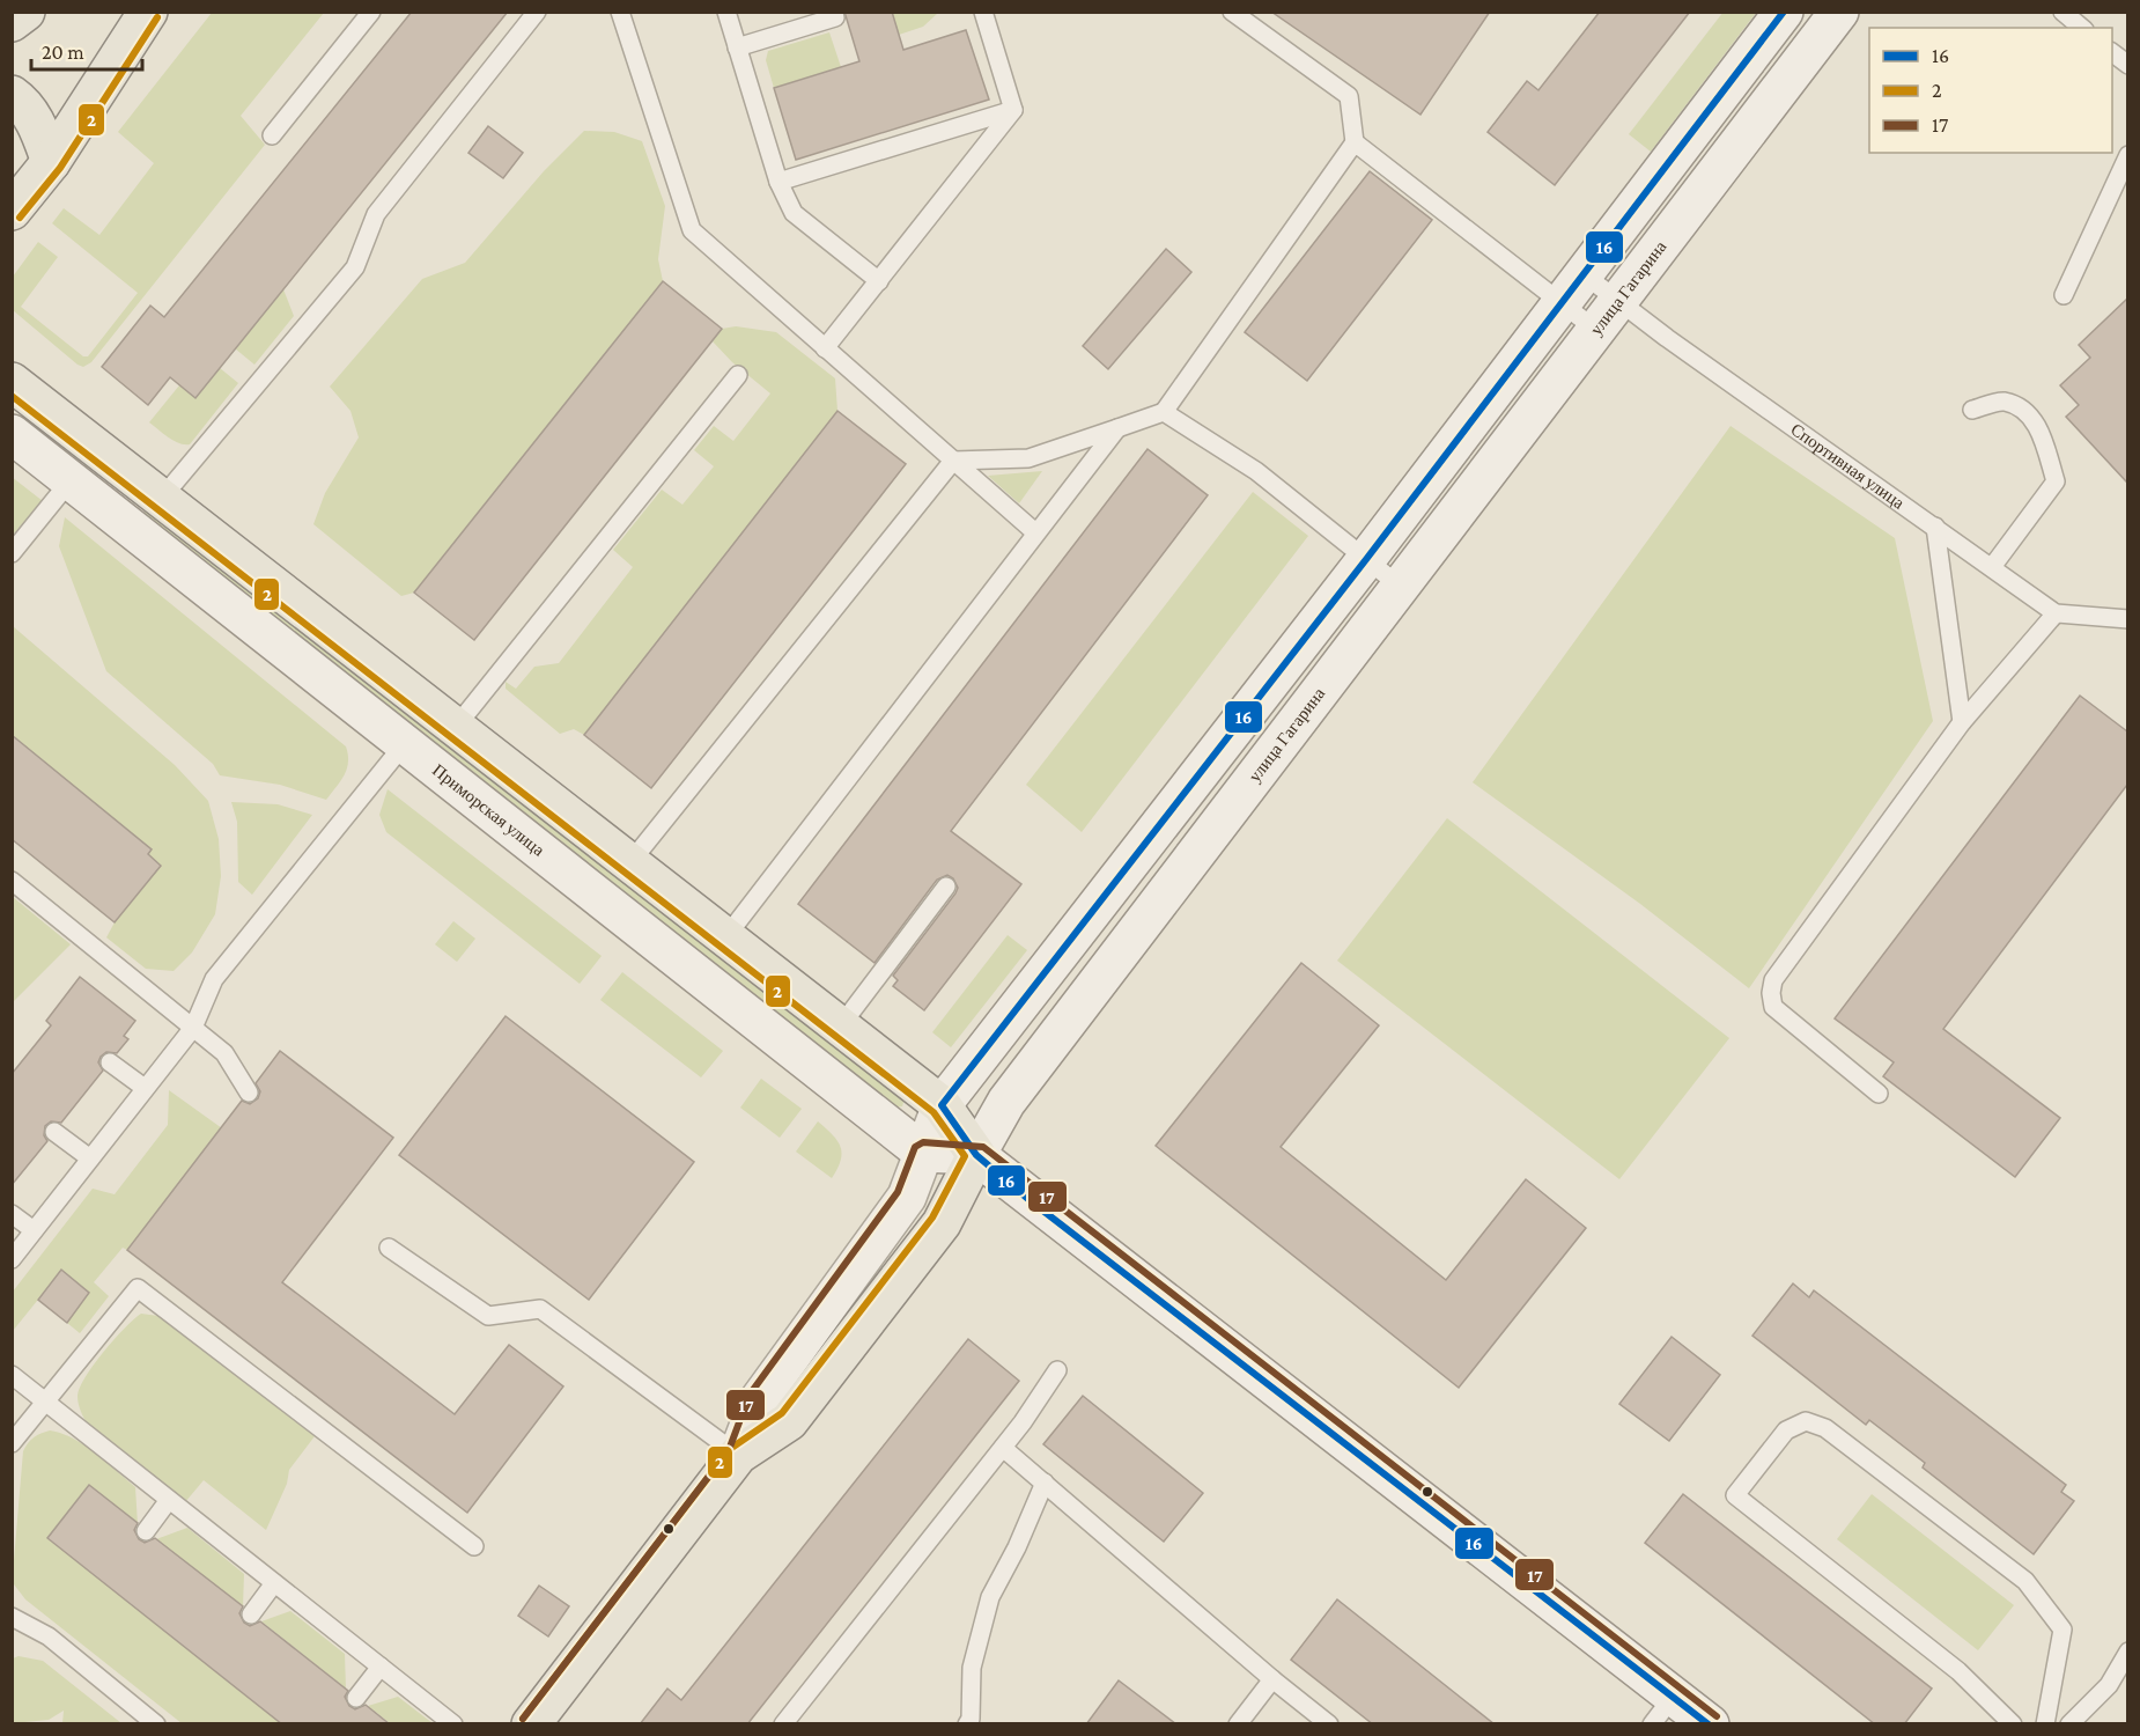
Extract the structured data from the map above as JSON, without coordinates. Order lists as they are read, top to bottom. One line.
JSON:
{"streets":{"main road":["улица Гагарина","Приморская улица"],"lane":["Спортивная улица"]},"crossings":[["улица Гагарина","Спортивная улица"],["улица Гагарина","Приморская улица"]],"lines":["transit line 16","transit line 2","transit line 17"],"legend":["16","2","17"],"scale_bar":"20 m"}
